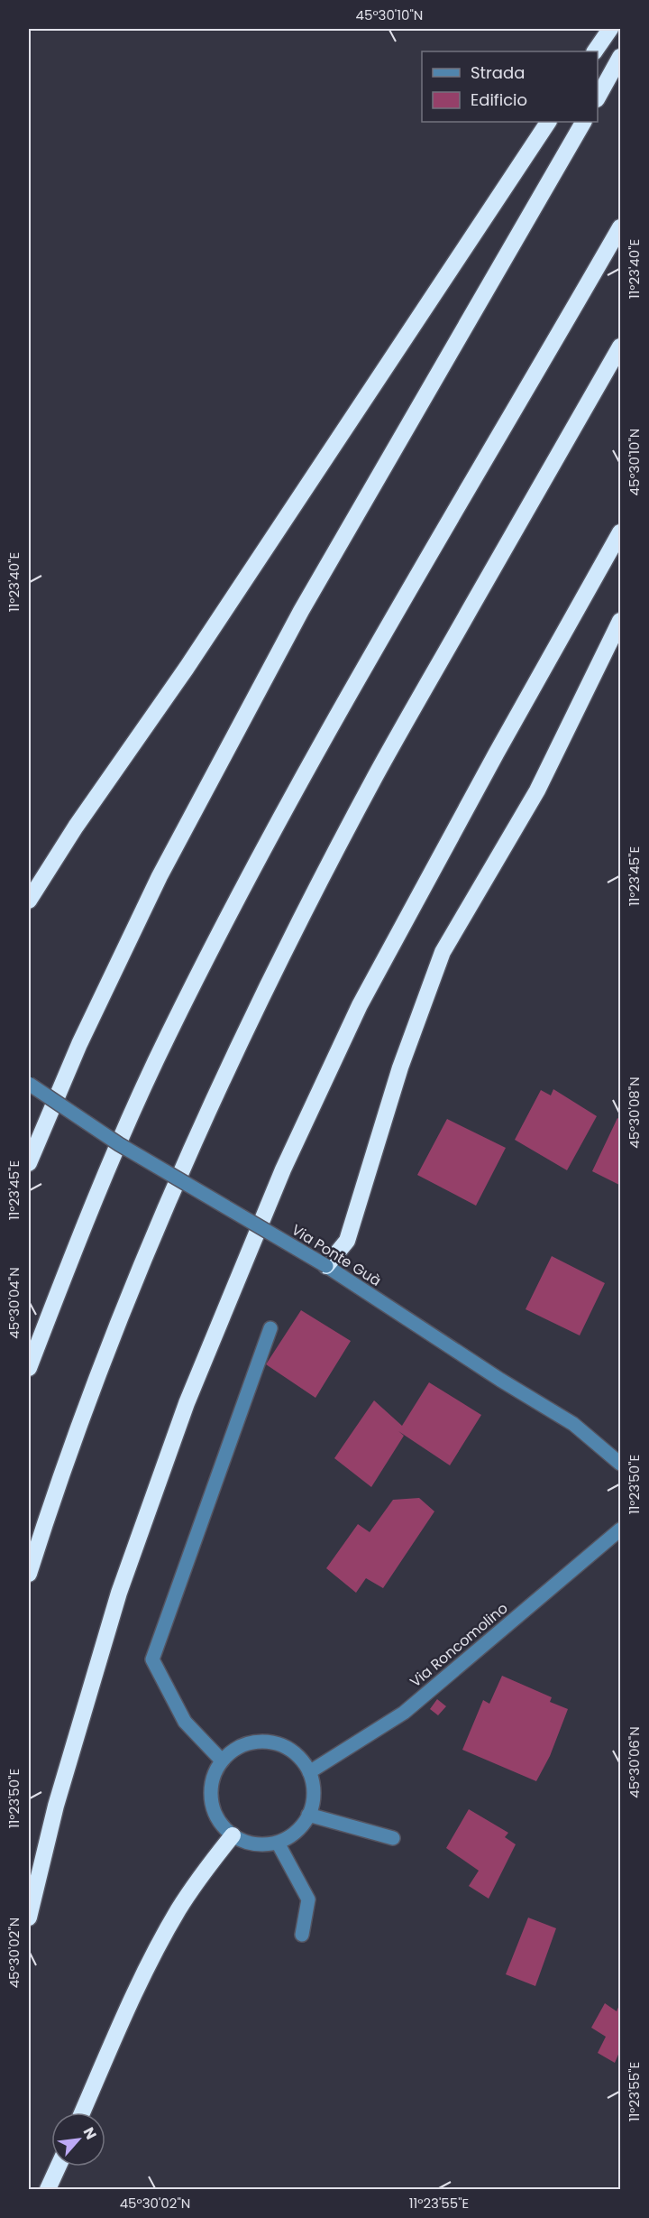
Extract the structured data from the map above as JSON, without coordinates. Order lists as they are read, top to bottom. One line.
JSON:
{"streets":{"street":["Via Ponte Guà","Via Roncomolino"]},"legend":["Strada","Edificio"],"north":"top right","coordinates":["45°30'10\"N","11°23'40\"E","11°23'45\"E","45°30'08\"N","45°30'04\"N","11°23'50\"E","45°30'06\"N","45°30'02\"N","11°23'55\"E"]}
